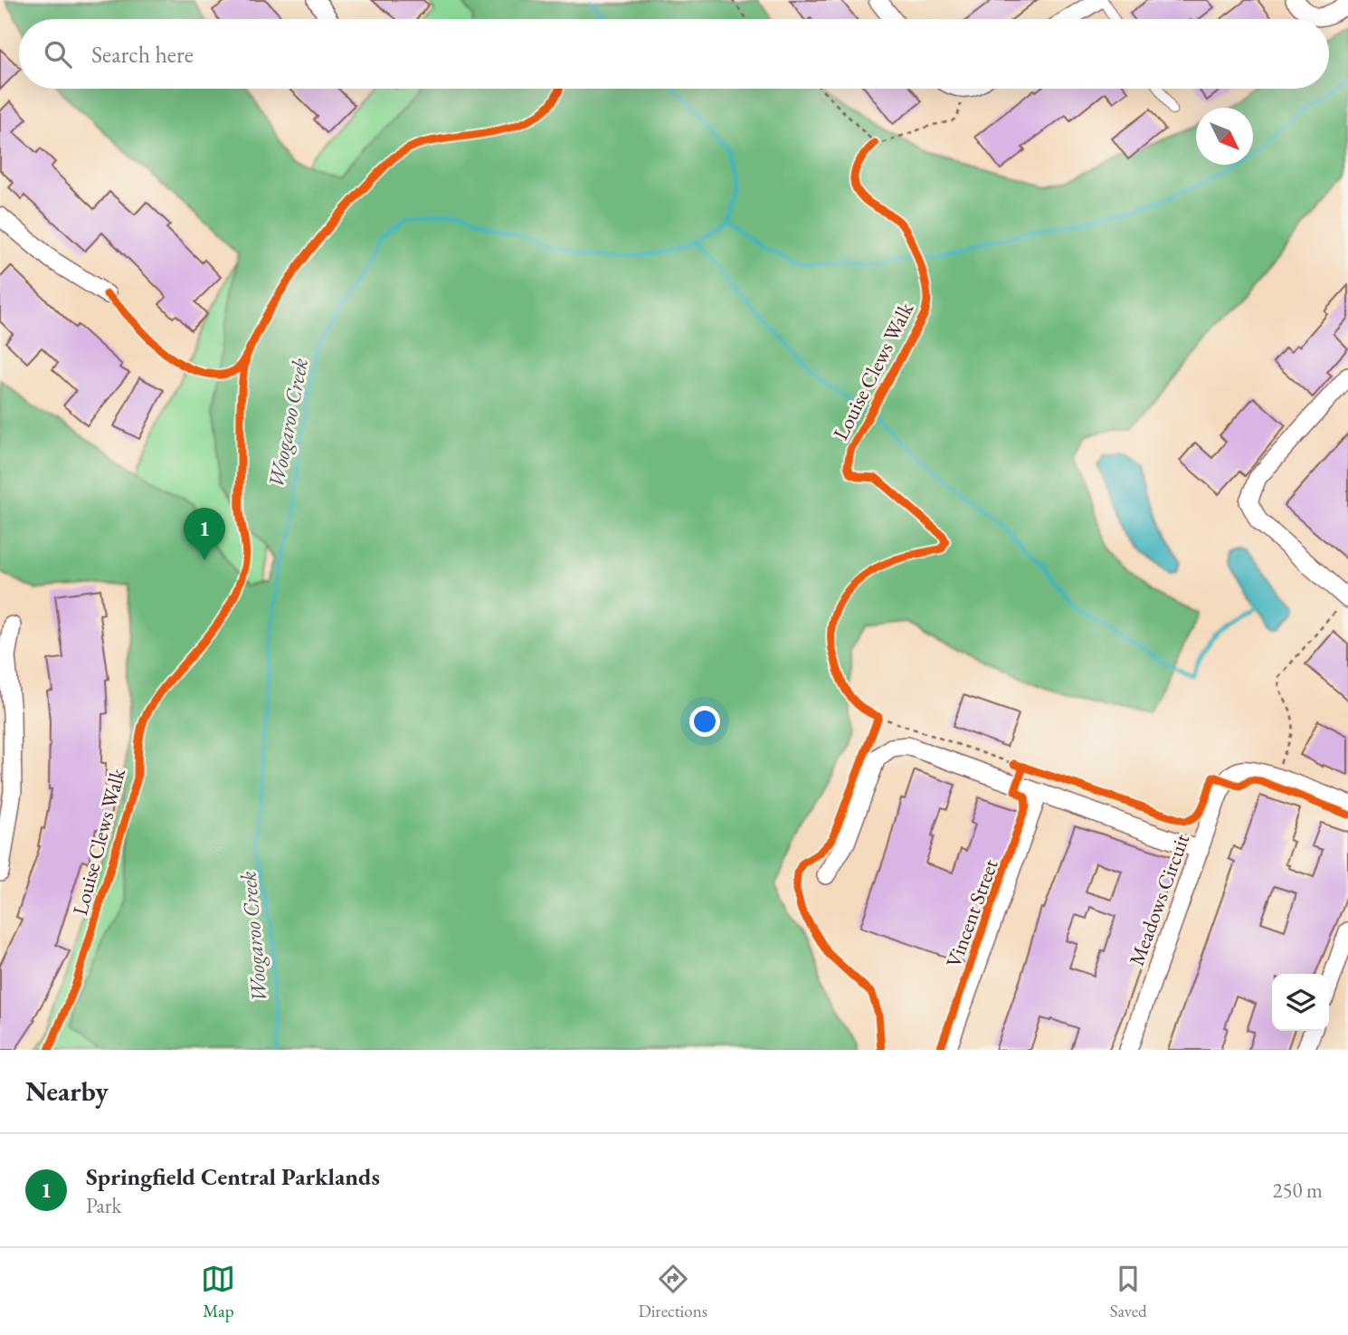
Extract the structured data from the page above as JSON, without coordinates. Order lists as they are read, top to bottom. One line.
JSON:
{"streets":{"street":["Meadows Circuit","Vincent Street"],"cycle path":["Louise Clews Walk"]},"water":["Woogaroo Creek"],"north":"bottom right","page":{"search":"Search here","pins":"1","heading":"Nearby","list":[{"mark":"1","name":"Springfield Central Parklands","note":"Park","value":"250 m"}],"nav":["Map","Directions","Saved"]}}
